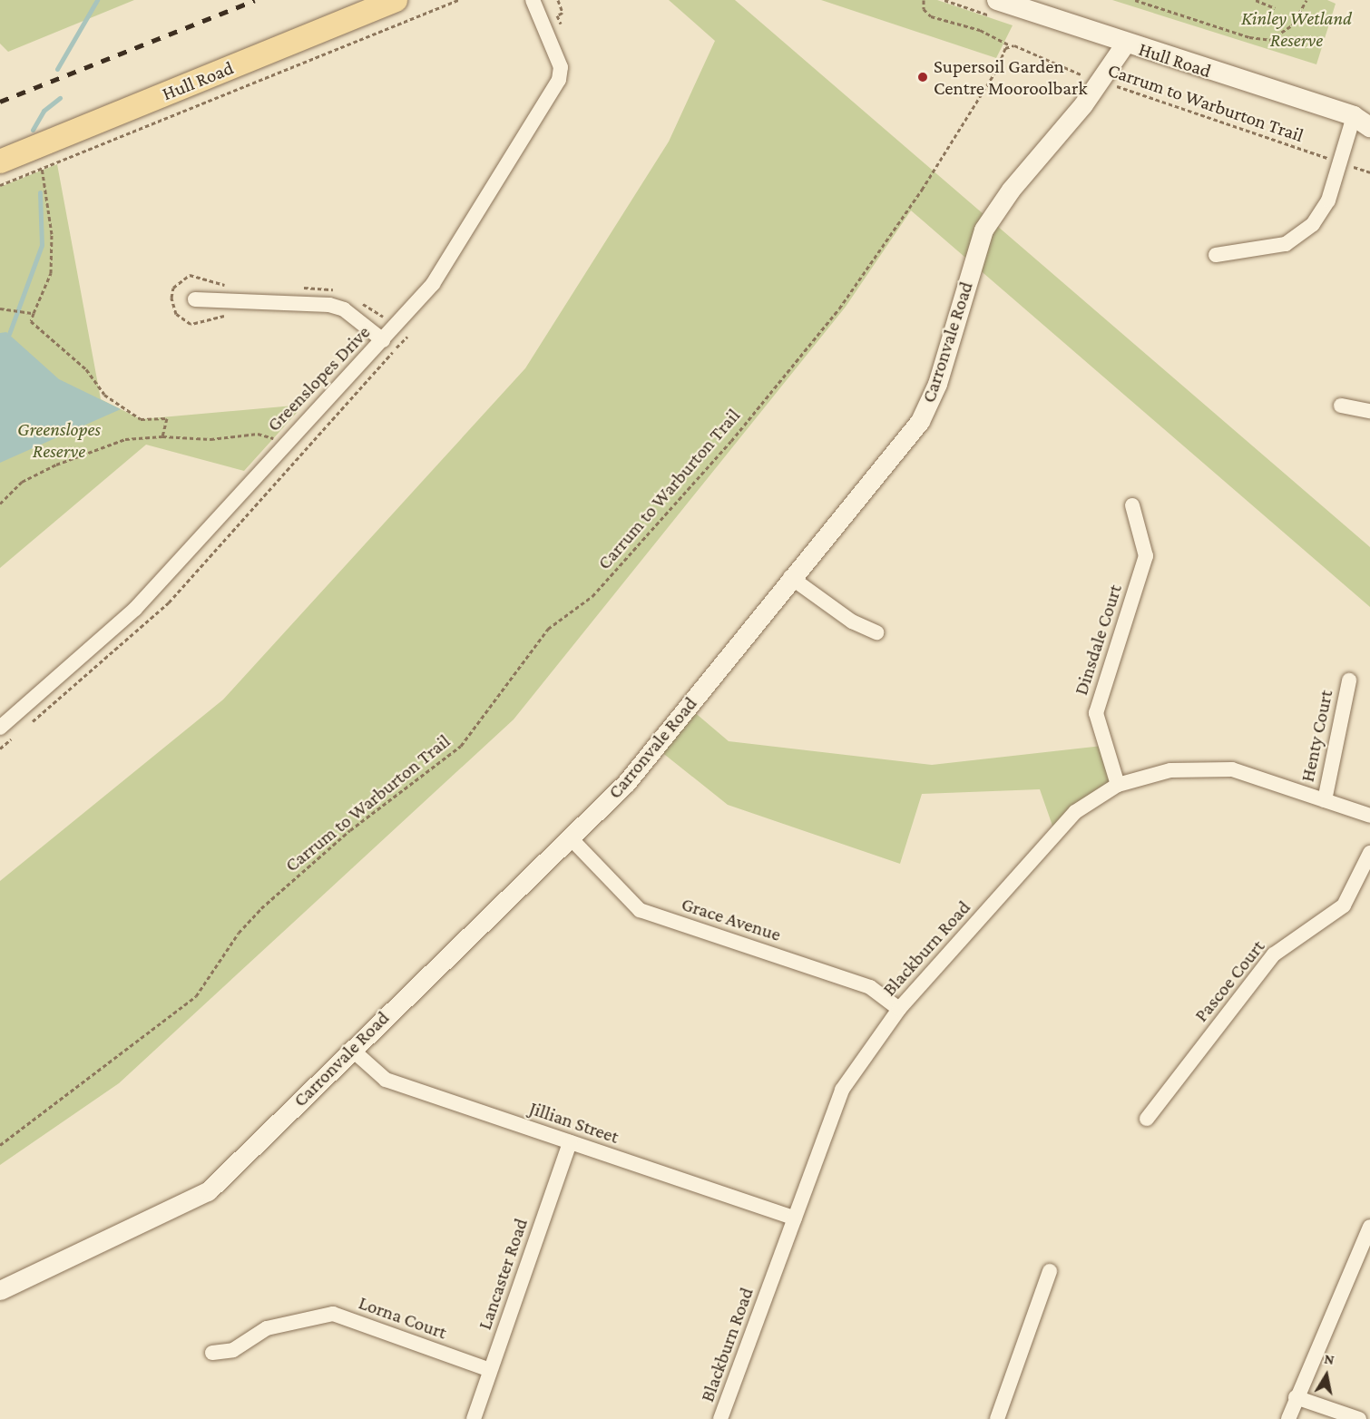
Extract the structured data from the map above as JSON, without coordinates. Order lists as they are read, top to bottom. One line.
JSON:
{"streets":{"main road":["Hull Road"],"street":["Carronvale Road","Greenslopes Drive","Dinsdale Court","Henty Court","Grace Avenue","Blackburn Road","Pascoe Court","Jillian Street","Lancaster Road","Lorna Court"],"path":["Carrum to Warburton Trail"]},"crossings":[["Hull Road","Carronvale Road"],["Carrum to Warburton Trail","Carronvale Road"],["Carronvale Road","Grace Avenue"],["Carronvale Road","Jillian Street"],["Dinsdale Court","Blackburn Road"],["Henty Court","Blackburn Road"],["Grace Avenue","Blackburn Road"],["Blackburn Road","Jillian Street"],["Jillian Street","Lancaster Road"],["Lancaster Road","Lorna Court"]],"parks":["Kinley Wetland Reserve","Greenslopes Reserve"],"places":["Supersoil Garden Centre Mooroolbark"],"north":"top"}
